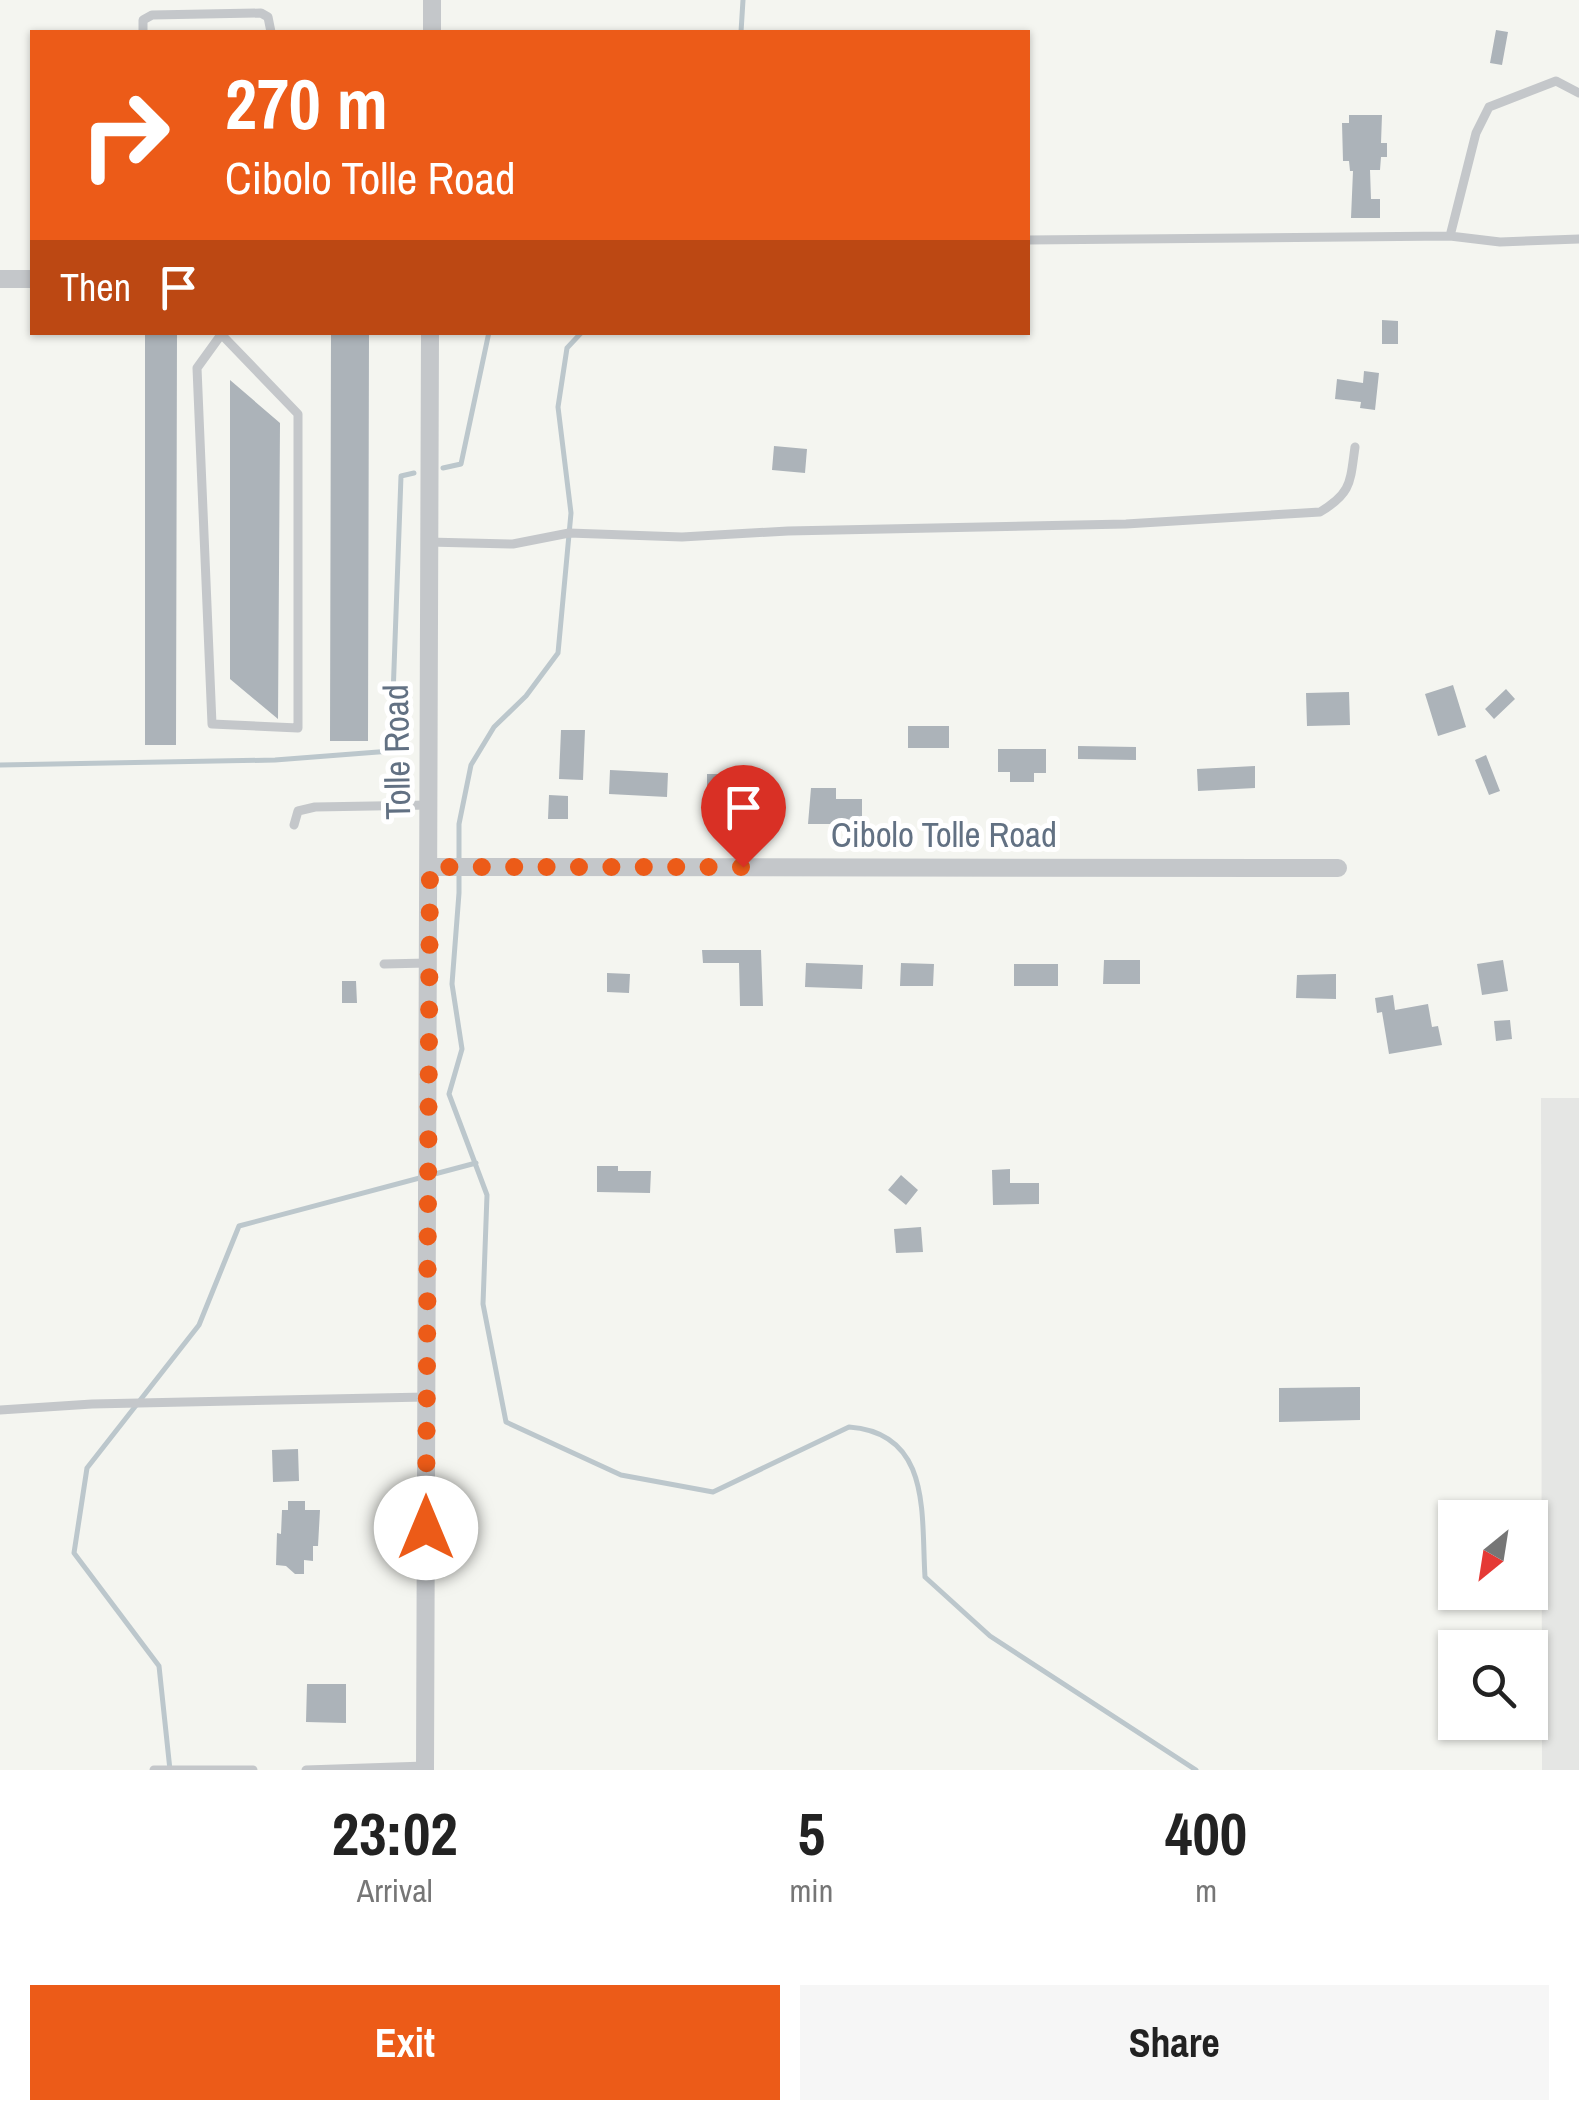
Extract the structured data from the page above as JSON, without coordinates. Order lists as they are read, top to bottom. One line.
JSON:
{"streets":{"street":["Tolle Road","Cibolo Tolle Road"]},"crossings":[["Tolle Road","Cibolo Tolle Road"]],"north":"bottom left","page":{"turn":["270 m","Cibolo Tolle Road"],"then":"Then","eta":["23:02","Arrival","5","min","400","m"],"buttons":["Exit","Share"]}}
